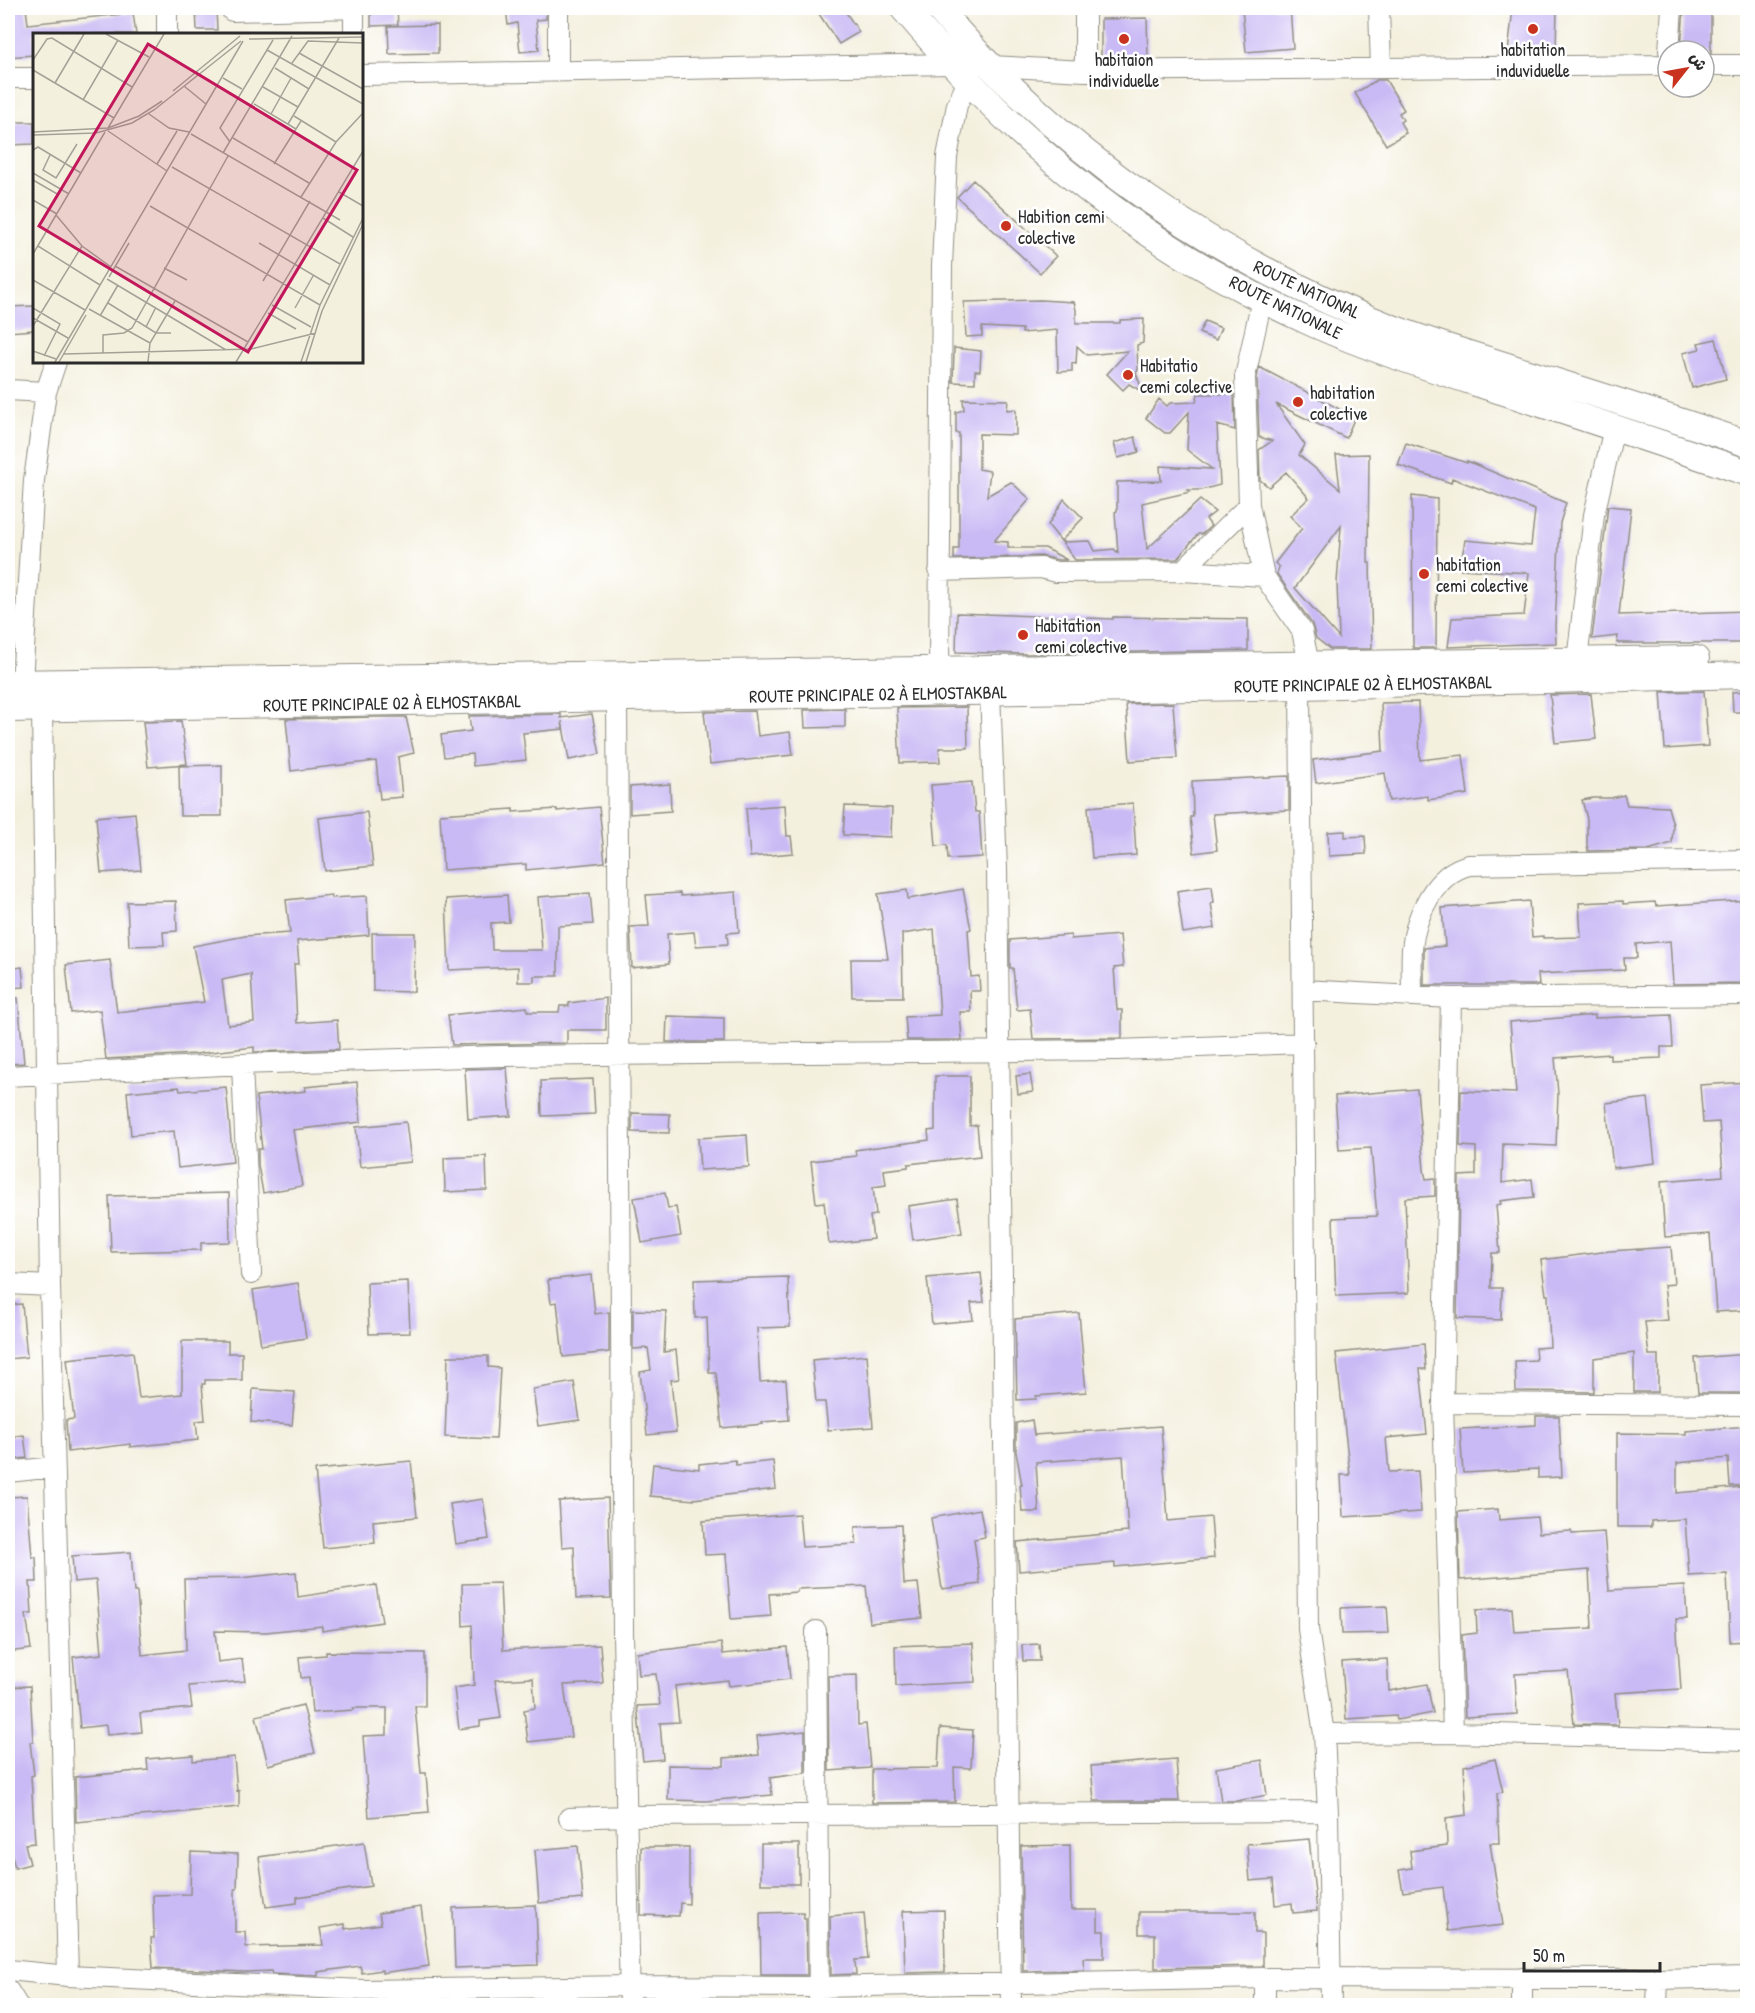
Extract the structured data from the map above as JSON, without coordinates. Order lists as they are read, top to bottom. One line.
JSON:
{"streets":{"main road":["ROUTE NATIONAL","ROUTE NATIONALE","ROUTE PRINCIPALE 02 À ELMOSTAKBAL"]},"places":["habitation induviduelle","habitaion individuelle","Habition cemi colective","Habitatio cemi colective","habitation colective","habitation cemi colective","Habitation cemi colective"],"scale_bar":"50 m","north":"top right"}
